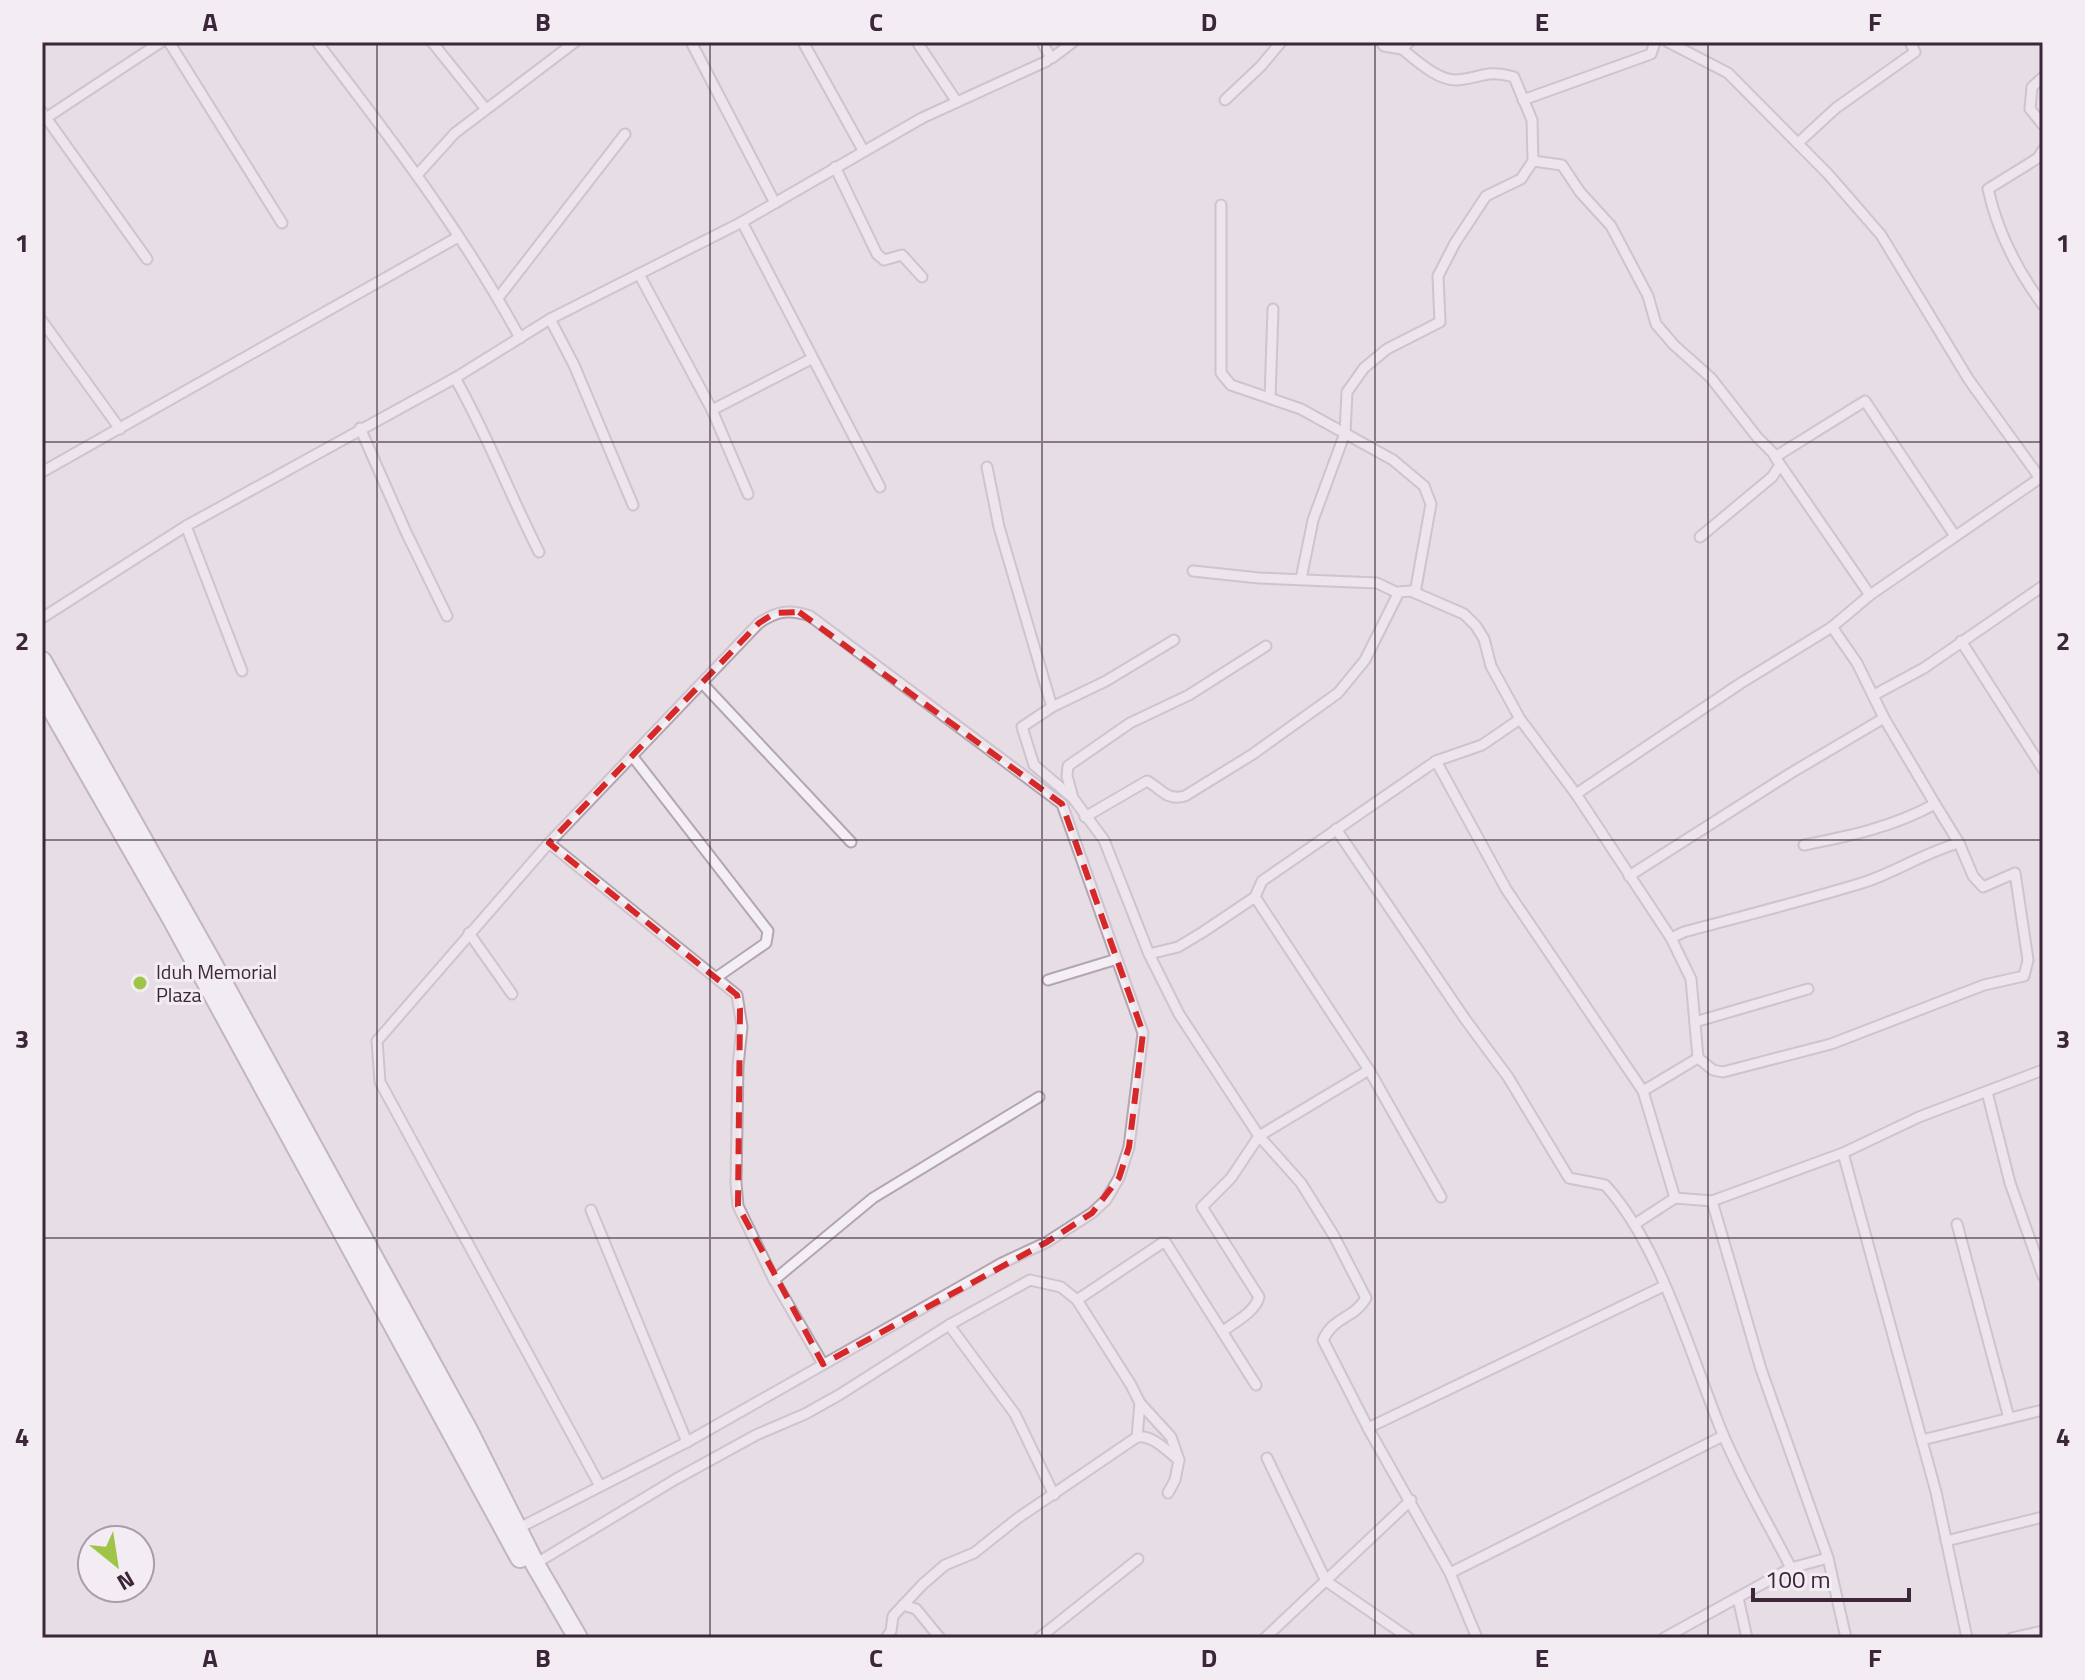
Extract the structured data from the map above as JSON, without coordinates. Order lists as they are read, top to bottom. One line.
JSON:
{"places":["Iduh Memorial Plaza"],"scale_bar":"100 m","north":"bottom right","grid":{"columns":["A","B","C","D","E","F"],"rows":["1","2","3","4"]}}
